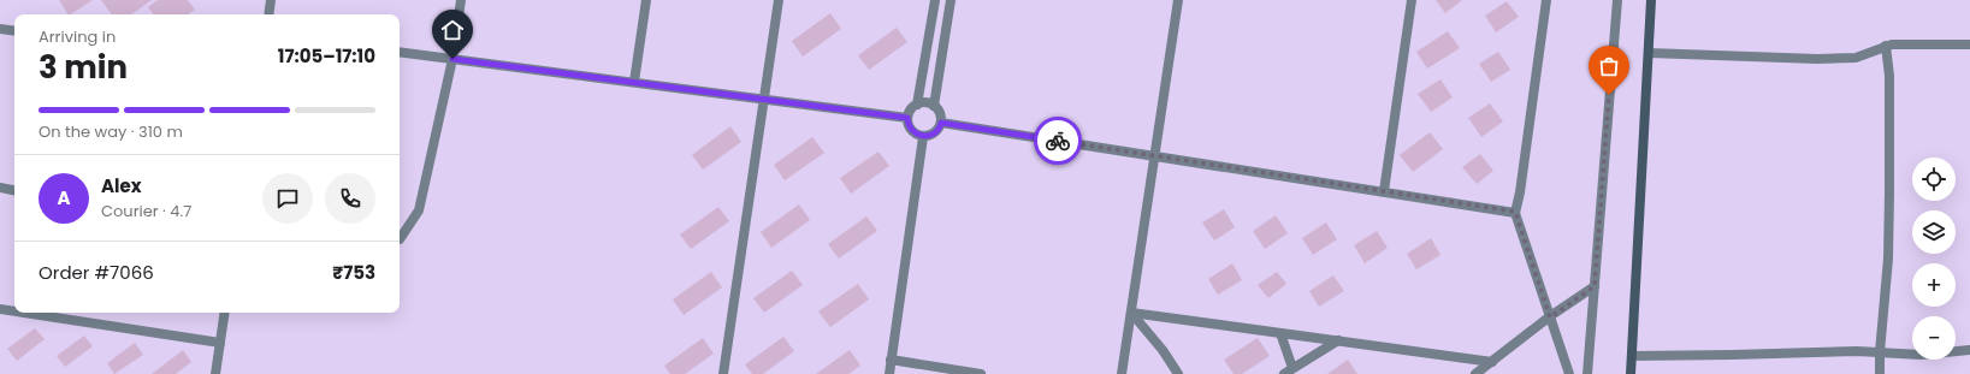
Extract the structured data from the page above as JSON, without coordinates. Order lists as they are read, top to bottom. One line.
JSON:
{"page":{"heading":["3 min","Arriving in","17:05–17:10"],"panel":["Alex","Courier · 4.7","Order #7066","₹753"],"bar":"On the way · 310 m","map_buttons":["+","−"],"round":"A"}}
